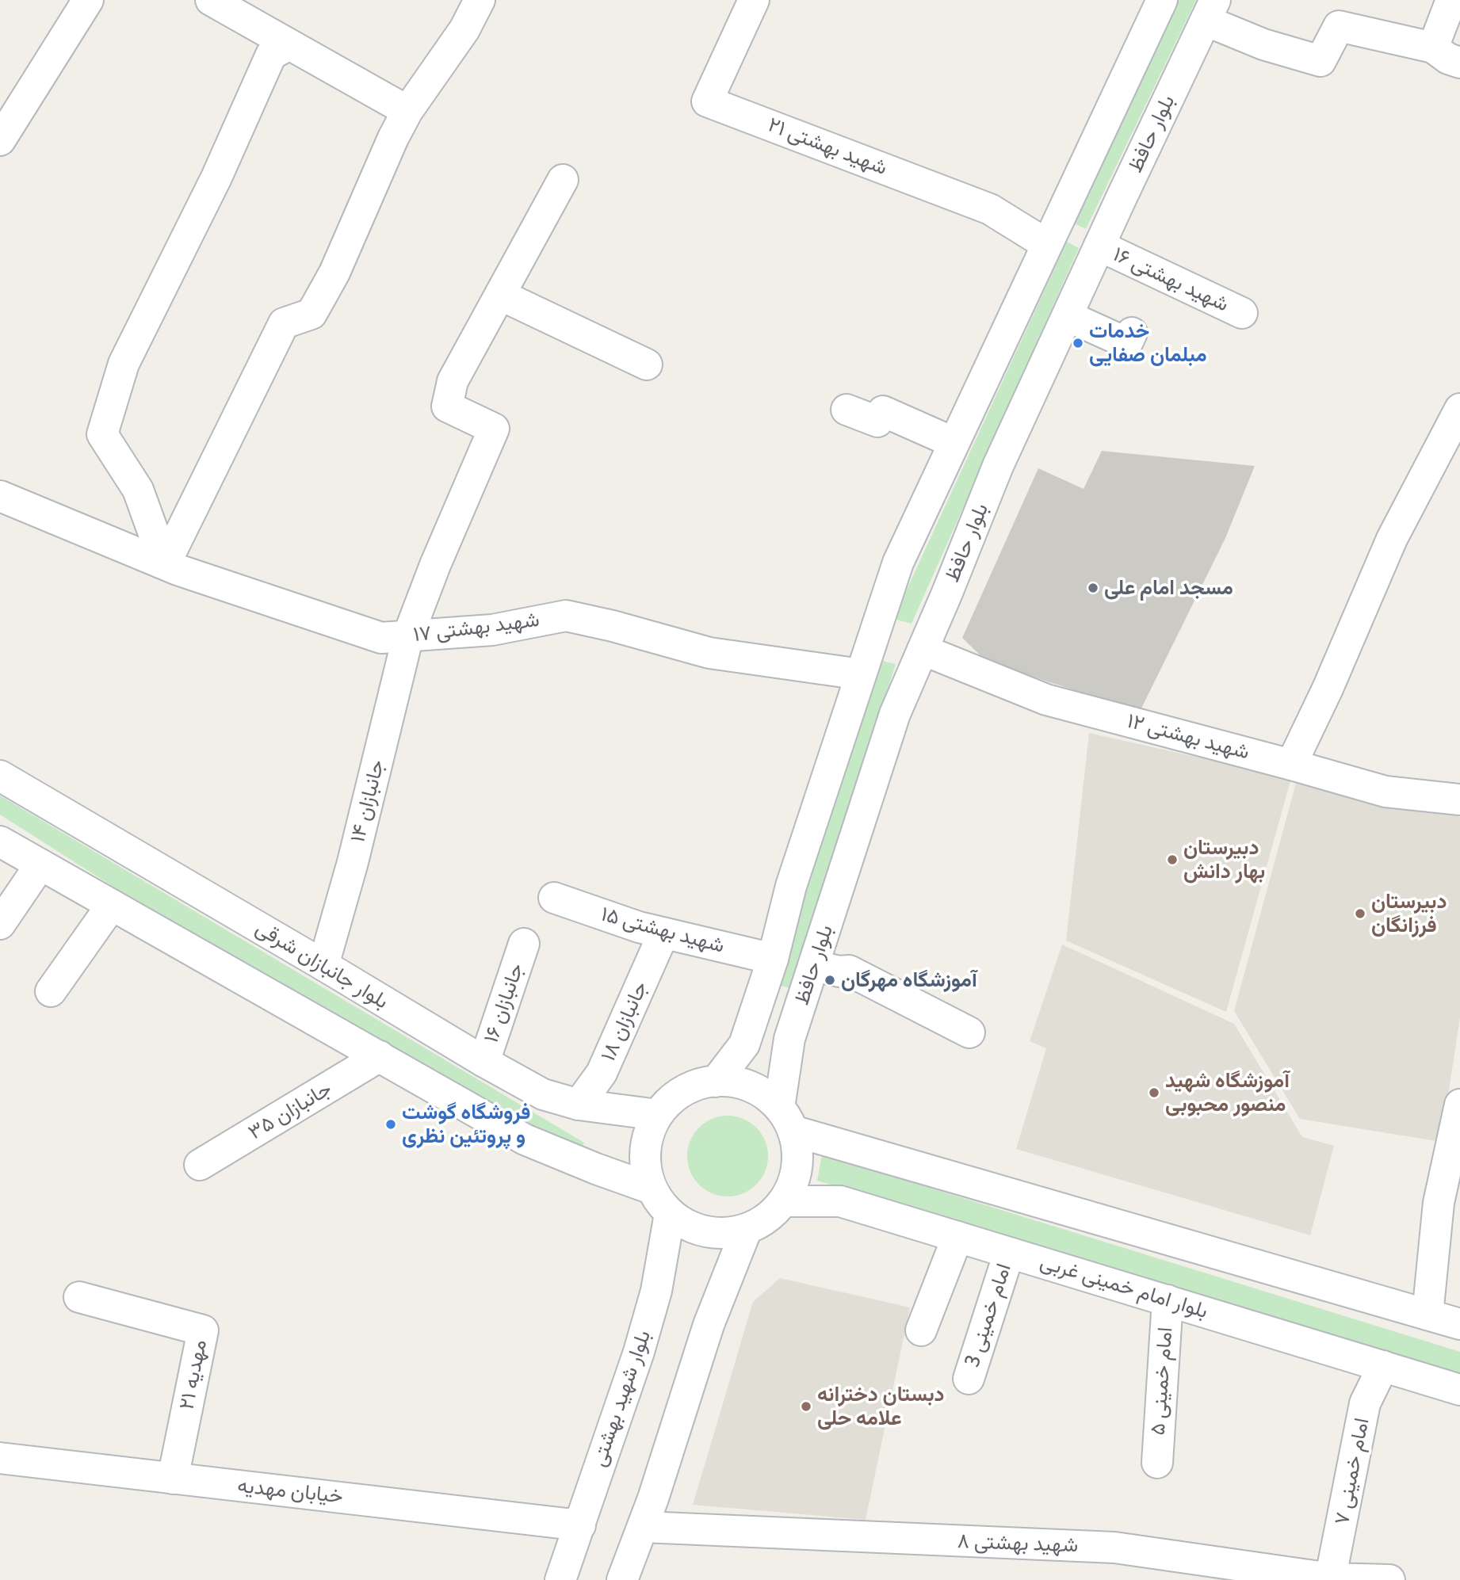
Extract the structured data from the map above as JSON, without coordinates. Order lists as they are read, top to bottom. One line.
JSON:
{"streets":{"street":["بلوار حافظ","شهید بهشتی ۲۱","شهید بهشتی ۱۶","شهید بهشتی ۱۷","شهید بهشتی ۱۲","جانبازان ۱۴","شهید بهشتی ۱۵","بلوار جانبازان شرقی","جانبازان ۱۶","جانبازان ۱۸","جانبازان ۳۵","بلوار امام خمینی غربی","امام خمینی 3","مهدیه ۲۱","امام خمینی ۵","بلوار شهید بهشتی","امام خمینی ۷","خیابان مهدیه","شهید بهشتی ۸"]},"crossings":[["بلوار حافظ","شهید بهشتی ۲۱"],["بلوار حافظ","شهید بهشتی ۱۶"],["بلوار حافظ","شهید بهشتی ۱۷"],["بلوار حافظ","شهید بهشتی ۱۲"],["بلوار حافظ","شهید بهشتی ۱۵"],["بلوار حافظ","بلوار جانبازان شرقی"],["بلوار حافظ","بلوار امام خمینی غربی"],["بلوار حافظ","بلوار شهید بهشتی"],["شهید بهشتی ۱۷","جانبازان ۱۴"],["جانبازان ۱۴","بلوار جانبازان شرقی"],["شهید بهشتی ۱۵","جانبازان ۱۸"],["بلوار جانبازان شرقی","جانبازان ۱۶"],["بلوار جانبازان شرقی","جانبازان ۱۸"],["بلوار جانبازان شرقی","بلوار امام خمینی غربی"],["بلوار جانبازان شرقی","بلوار شهید بهشتی"],["بلوار امام خمینی غربی","امام خمینی 3"],["بلوار امام خمینی غربی","امام خمینی ۵"],["بلوار امام خمینی غربی","بلوار شهید بهشتی"],["بلوار امام خمینی غربی","امام خمینی ۷"],["مهدیه ۲۱","خیابان مهدیه"],["بلوار شهید بهشتی","خیابان مهدیه"],["امام خمینی ۷","شهید بهشتی ۸"]],"places":["خدمات مبلمان صفایی","مسجد امام علی","دبیرستان بهار دانش","دبیرستان فرزانگان","آموزشگاه مهرگان","آموزشگاه شهید منصور محبوبی","فروشگاه گوشت و پروتئین نظری","دبستان دخترانه علامه حلی"]}
